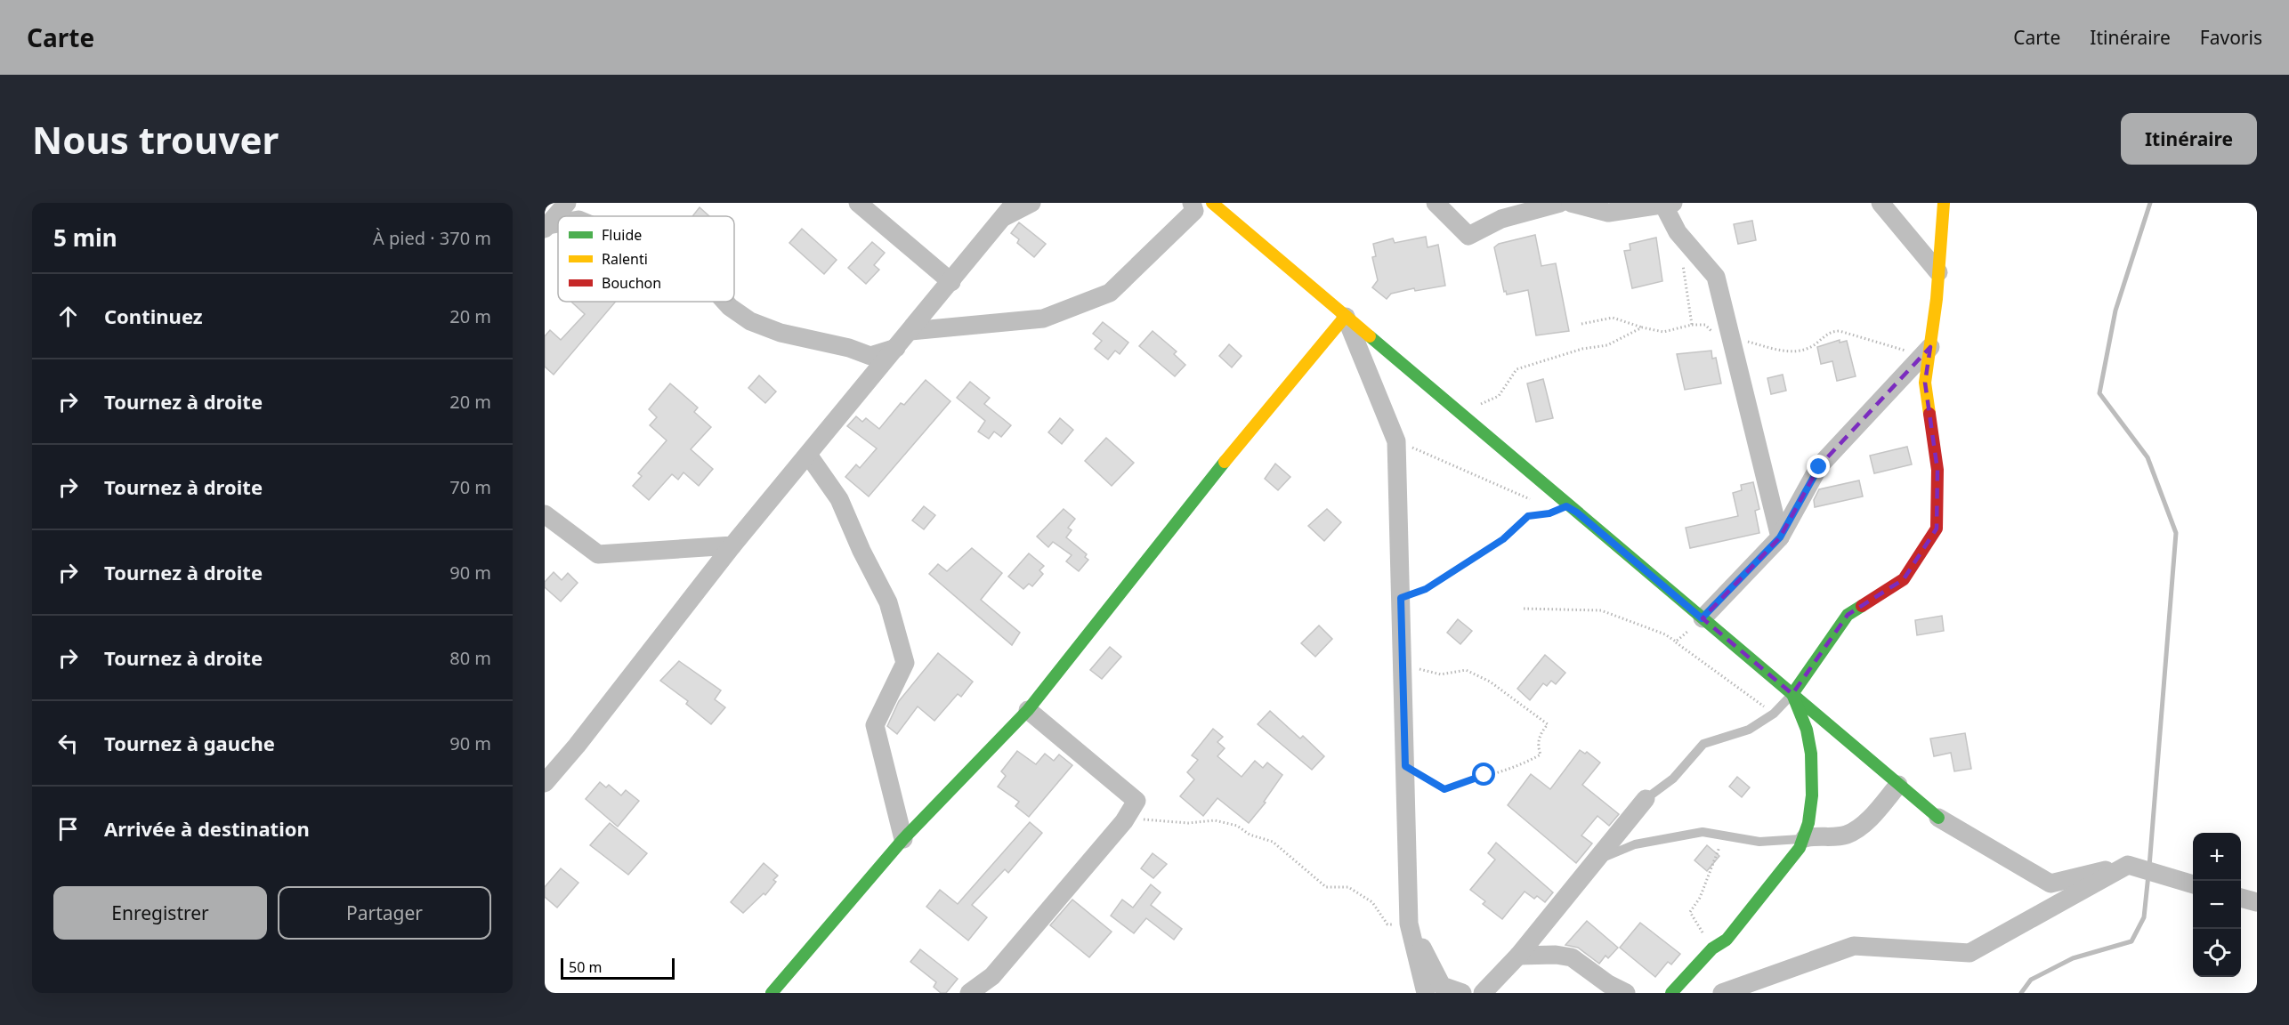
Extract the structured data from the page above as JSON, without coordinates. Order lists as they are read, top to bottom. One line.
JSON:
{"legend":["Fluide","Ralenti","Bouchon"],"scale_bar":"50 m","page":{"header":"Carte","nav":["Carte","Itinéraire","Favoris"],"buttons":["Itinéraire",["Enregistrer","Partager"]],"title":"Nous trouver","heading":["5 min","À pied · 370 m"],"list":[["Continuez","20 m"],["Tournez à droite","20 m"],["Tournez à droite","70 m"],["Tournez à droite","90 m"],["Tournez à droite","80 m"],["Tournez à gauche","90 m"],"Arrivée à destination"],"map_buttons":["+","−"],"scale":"50 m"}}
